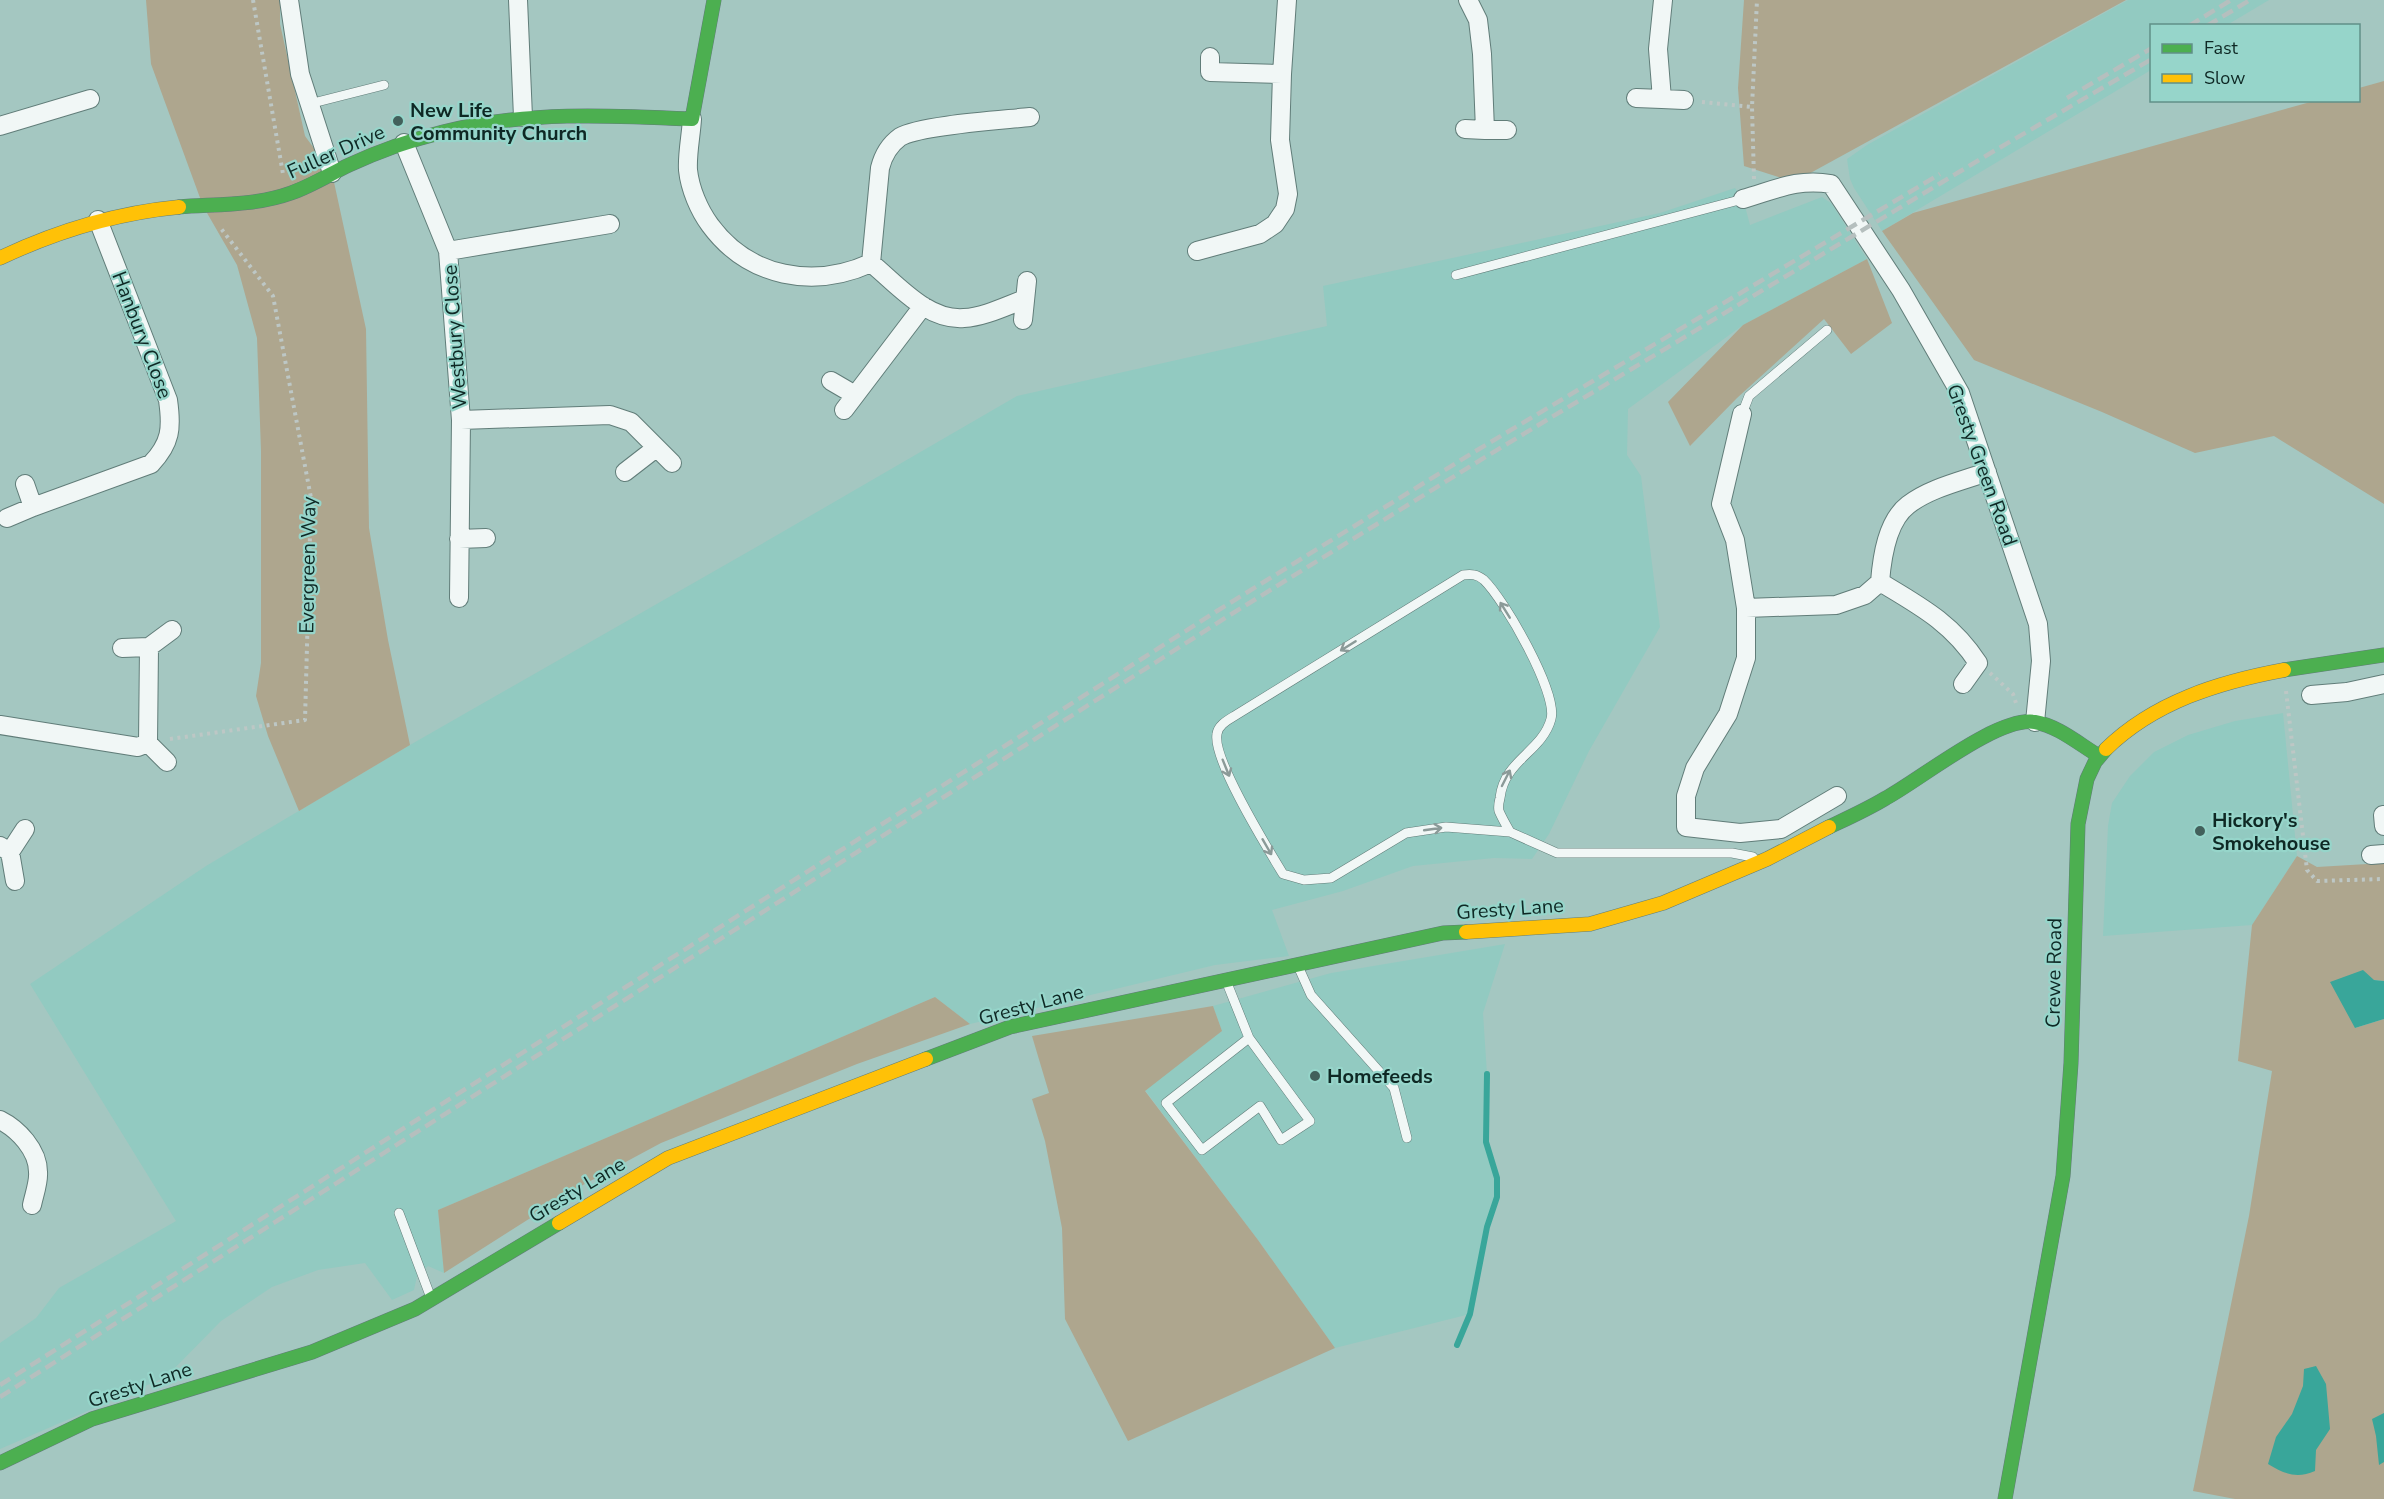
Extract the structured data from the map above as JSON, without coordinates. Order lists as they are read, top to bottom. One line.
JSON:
{"streets":{"street":["Fuller Drive","Hanbury Close","Westbury Close","Gresty Green Road","Gresty Lane","Crewe Road"],"path":["Evergreen Way"]},"crossings":[["Fuller Drive","Hanbury Close"],["Fuller Drive","Westbury Close"],["Fuller Drive","Evergreen Way"],["Gresty Green Road","Gresty Lane"]],"places":["New Life Community Church","Hickory's Smokehouse","Homefeeds"],"legend":["Fast","Slow"]}
